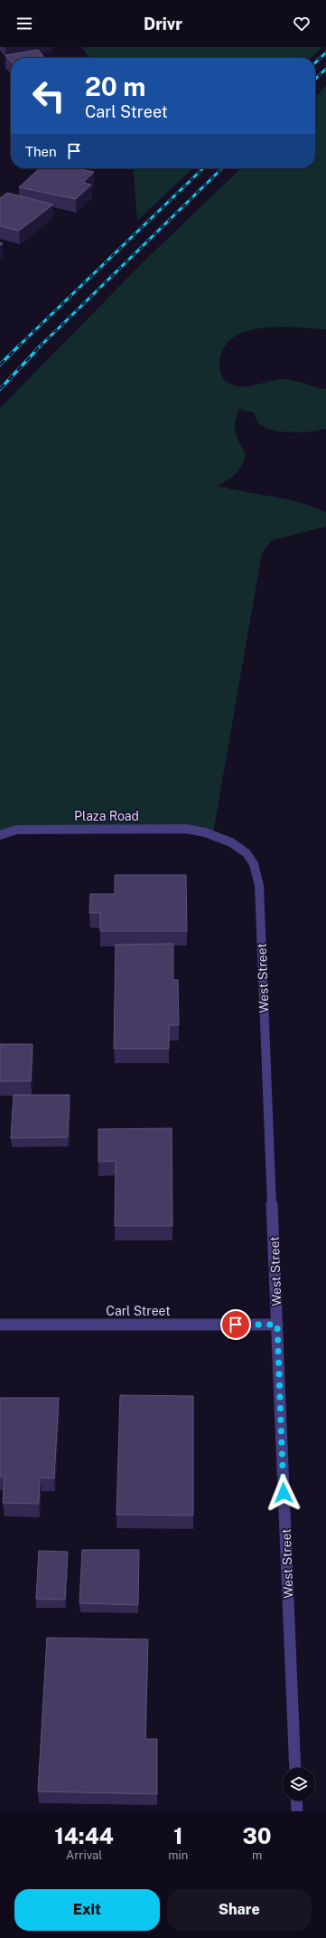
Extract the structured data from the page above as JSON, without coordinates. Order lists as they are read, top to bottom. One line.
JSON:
{"streets":{"street":["Plaza Road","West Street","Carl Street"]},"crossings":[["Plaza Road","West Street"],["West Street","Carl Street"]],"page":{"header":"Drivr","turn":["20 m","Carl Street"],"then":"Then","eta":["14:44","Arrival","1","min","30","m"],"buttons":["Exit","Share"]}}
